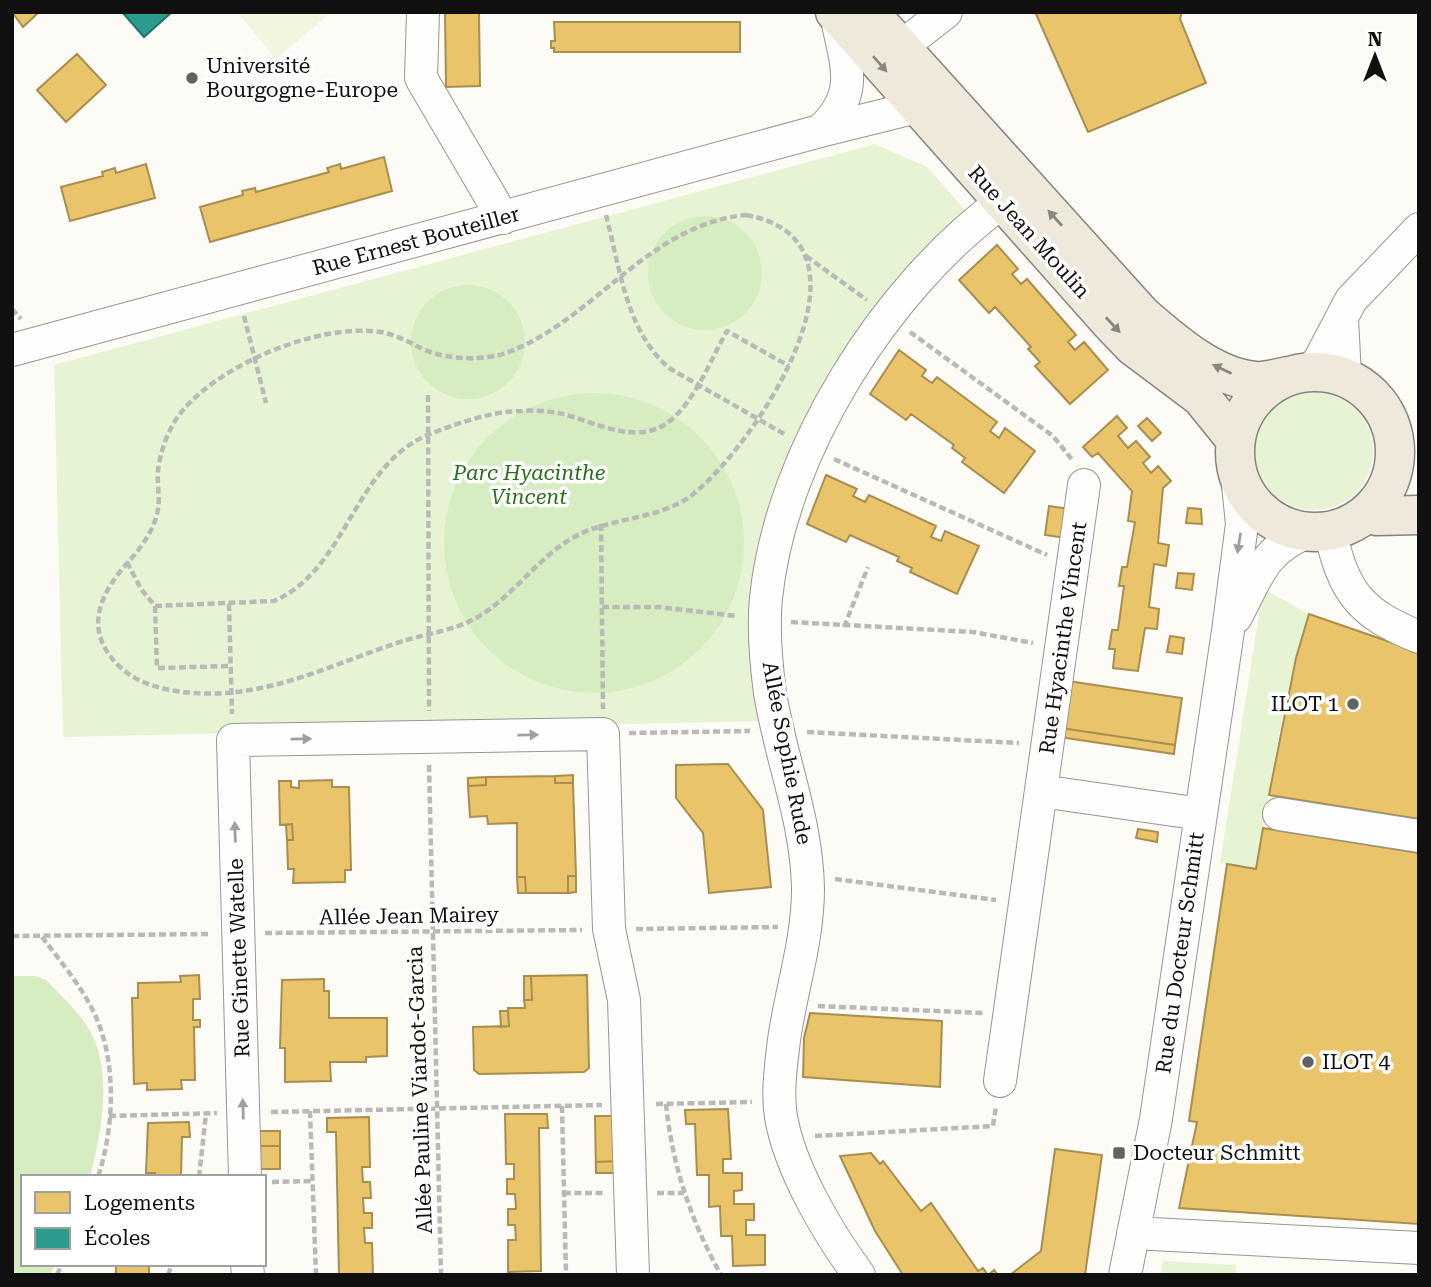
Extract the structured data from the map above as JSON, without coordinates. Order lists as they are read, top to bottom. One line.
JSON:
{"streets":{"main road":["Rue Jean Moulin"],"street":["Rue Ernest Bouteiller","Rue Hyacinthe Vincent","Allée Sophie Rude","Rue du Docteur Schmitt","Rue Ginette Watelle"],"path":["Allée Jean Mairey","Allée Pauline Viardot-Garcia"]},"crossings":[["Rue Jean Moulin","Rue Ernest Bouteiller"],["Rue Jean Moulin","Allée Sophie Rude"],["Rue Jean Moulin","Rue du Docteur Schmitt"],["Allée Sophie Rude","Allée Jean Mairey"],["Allée Jean Mairey","Rue Ginette Watelle"],["Allée Jean Mairey","Allée Pauline Viardot-Garcia"]],"one_way":["Rue Ginette Watelle"],"parks":["Parc Hyacinthe Vincent"],"places":{"other":["Université Bourgogne-Europe","ILOT 1","ILOT 4"],"transit":["Docteur Schmitt"]},"legend":["Logements","Écoles"],"north":"top"}
